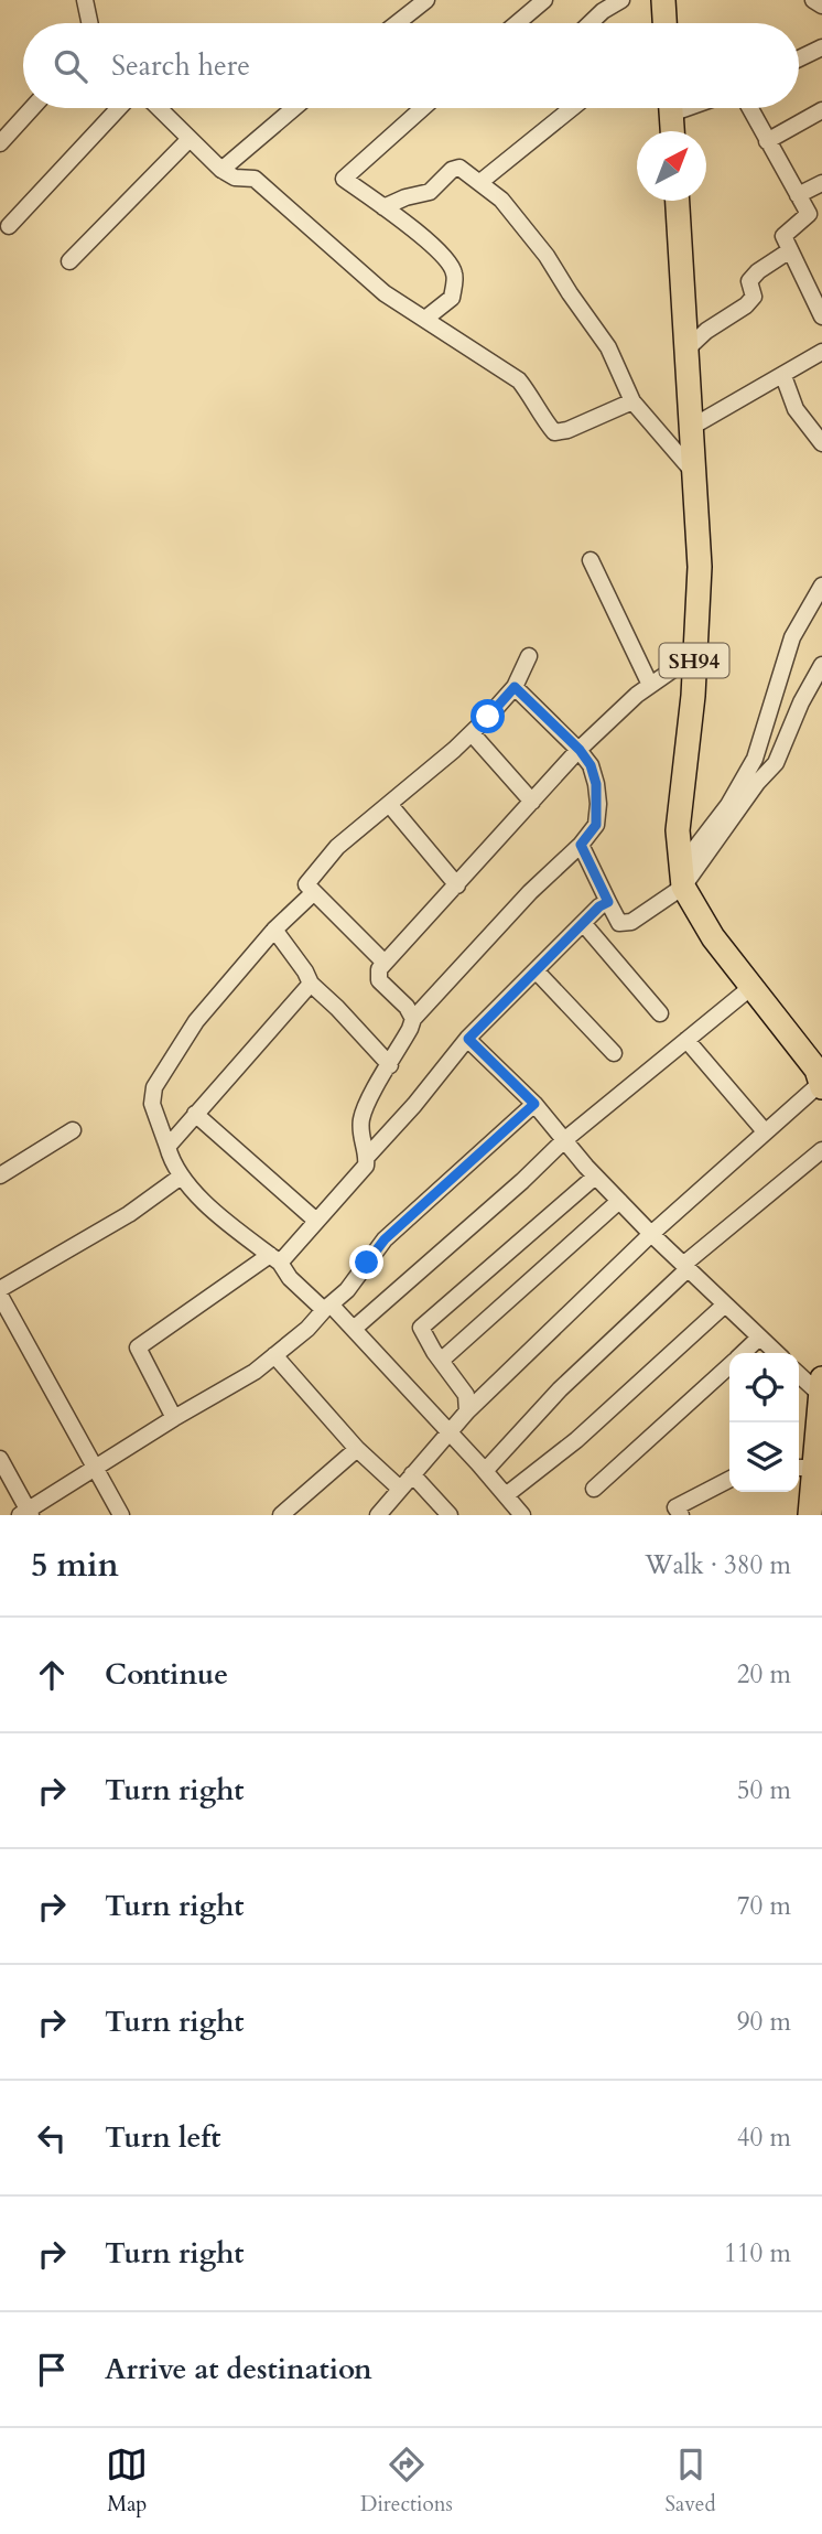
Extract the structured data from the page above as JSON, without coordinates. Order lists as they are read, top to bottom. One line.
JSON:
{"streets":{"main road":["SH94"]},"north":"top right","page":{"search":"Search here","heading":["5 min","Walk · 380 m"],"list":[["Continue","20 m"],["Turn right","50 m"],["Turn right","70 m"],["Turn right","90 m"],["Turn left","40 m"],["Turn right","110 m"],"Arrive at destination"],"nav":["Map","Directions","Saved"]}}
